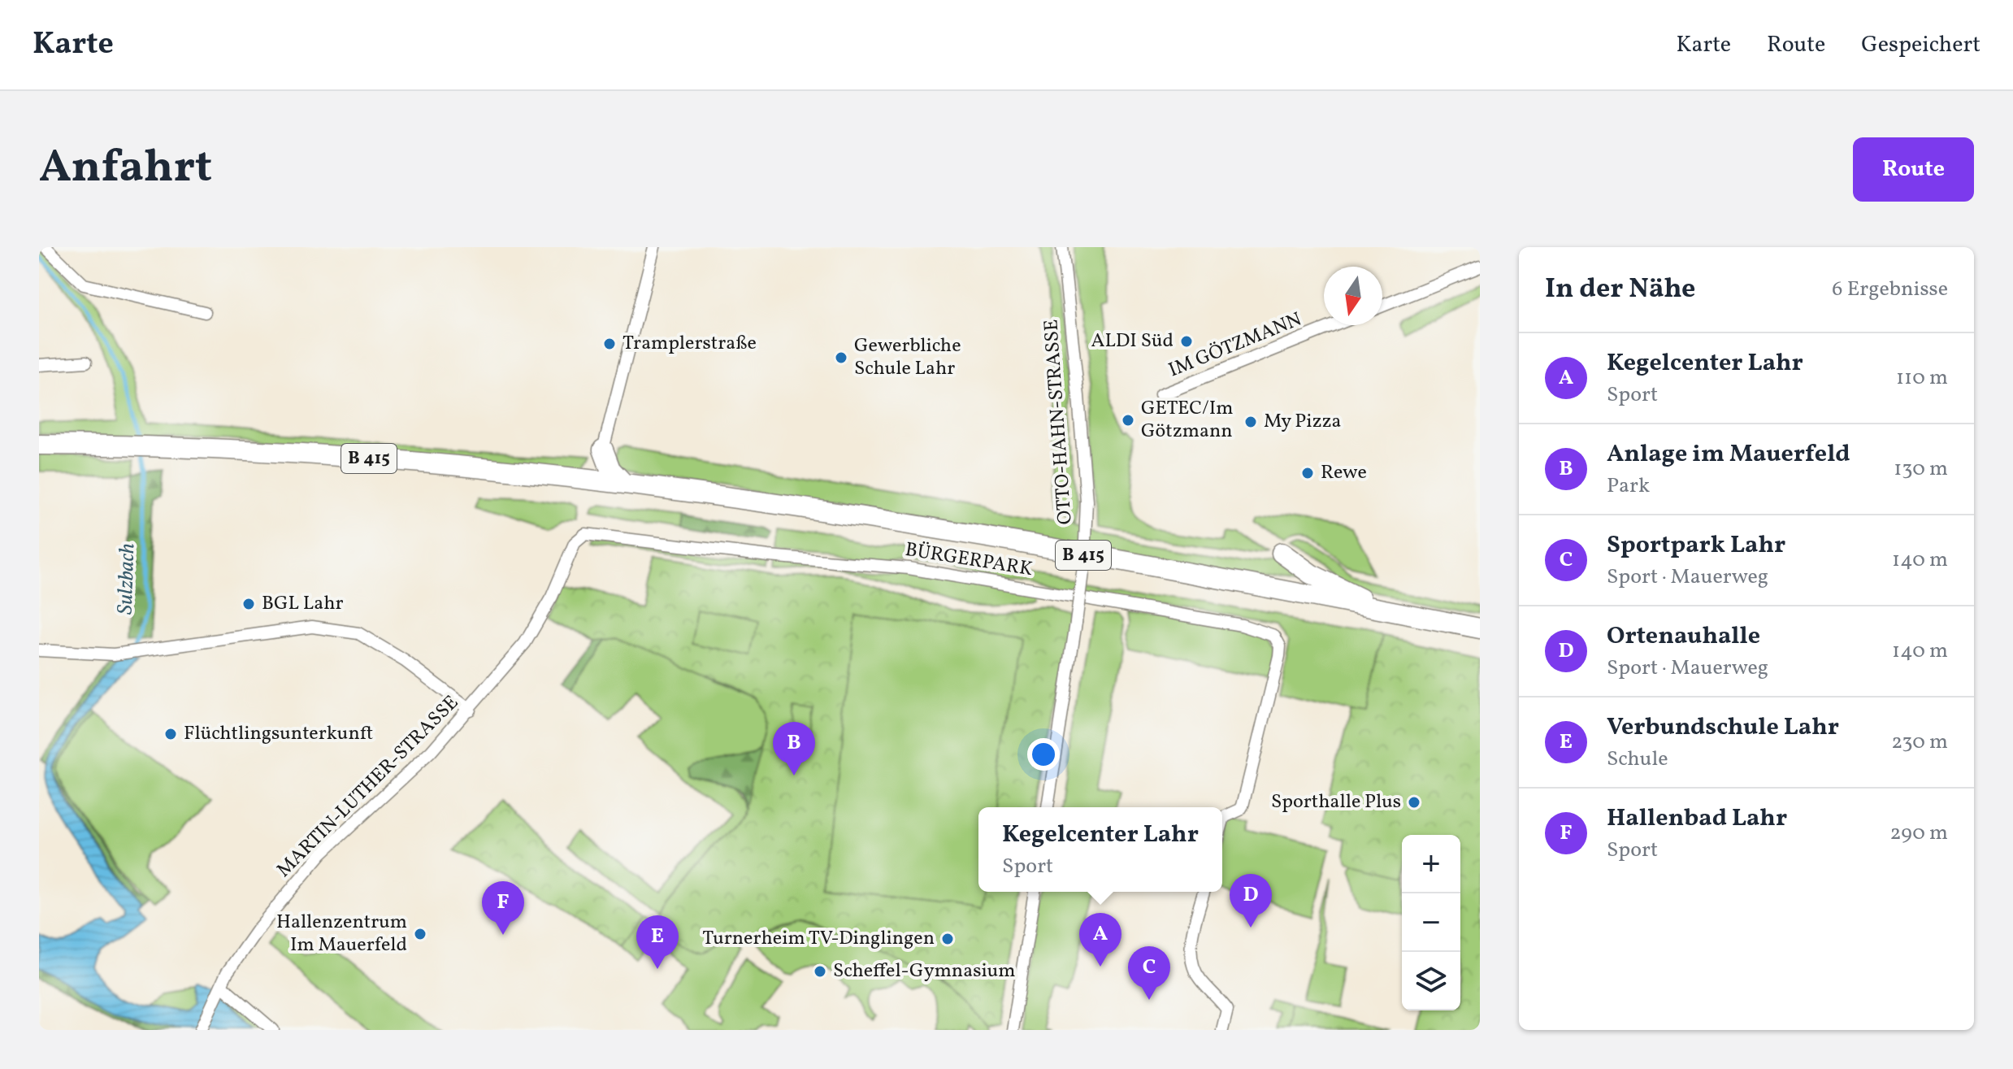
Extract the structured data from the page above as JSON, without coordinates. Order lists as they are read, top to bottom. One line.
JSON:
{"streets":{"main road":["B 415"],"street":["IM GÖTZMANN","OTTO-HAHN-STRASSE","BÜRGERPARK","MARTIN-LUTHER-STRASSE"]},"crossings":[["BÜRGERPARK","MARTIN-LUTHER-STRASSE"]],"water":["Sulzbach"],"places":["ALDI Süd","Tramplerstraße","Gewerbliche Schule Lahr","GETEC/Im Götzmann","My Pizza","Rewe","BGL Lahr","Flüchtlingsunterkunft","Sporthalle Plus","Hallenzentrum Im Mauerfeld","Turnerheim TV-Dinglingen","Scheffel-Gymnasium"],"north":"bottom","page":{"header":"Karte","nav":["Karte","Route","Gespeichert"],"title":"Anfahrt","buttons":"Route","heading":["In der Nähe","6 Ergebnisse"],"list":[{"mark":"A","name":"Kegelcenter Lahr","note":"Sport","value":"110 m"},{"mark":"B","name":"Anlage im Mauerfeld","note":"Park","value":"130 m"},{"mark":"C","name":"Sportpark Lahr","note":"Sport · Mauerweg","value":"140 m"},{"mark":"D","name":"Ortenauhalle","note":"Sport · Mauerweg","value":"140 m"},{"mark":"E","name":"Verbundschule Lahr","note":"Schule","value":"230 m"},{"mark":"F","name":"Hallenbad Lahr","note":"Sport","value":"290 m"}],"pins":["B","D","F","A","E","C"],"popup":["Kegelcenter Lahr","Sport"],"map_buttons":["+","−"]}}
